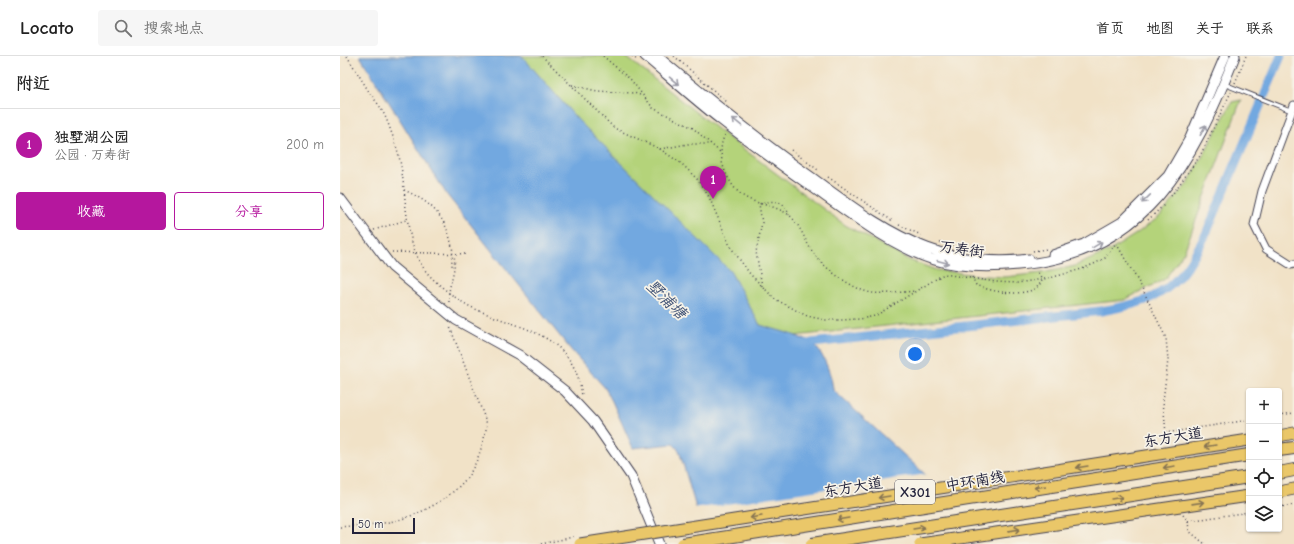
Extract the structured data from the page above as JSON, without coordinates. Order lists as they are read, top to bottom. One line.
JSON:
{"streets":{"highway":["中环南线"],"main road":["东方大道","X301"],"street":["万寿街"]},"water":["墅浦塘"],"scale_bar":"50 m","page":{"header":"Locato","search":"搜索地点","nav":["首页","地图","关于","联系"],"heading":"附近","list":[{"mark":"1","name":"独墅湖公园","note":"公园 · 万寿街","value":"200 m"}],"pins":"1","buttons":["收藏","分享"],"map_buttons":["+","−"],"scale":"50 m"}}
